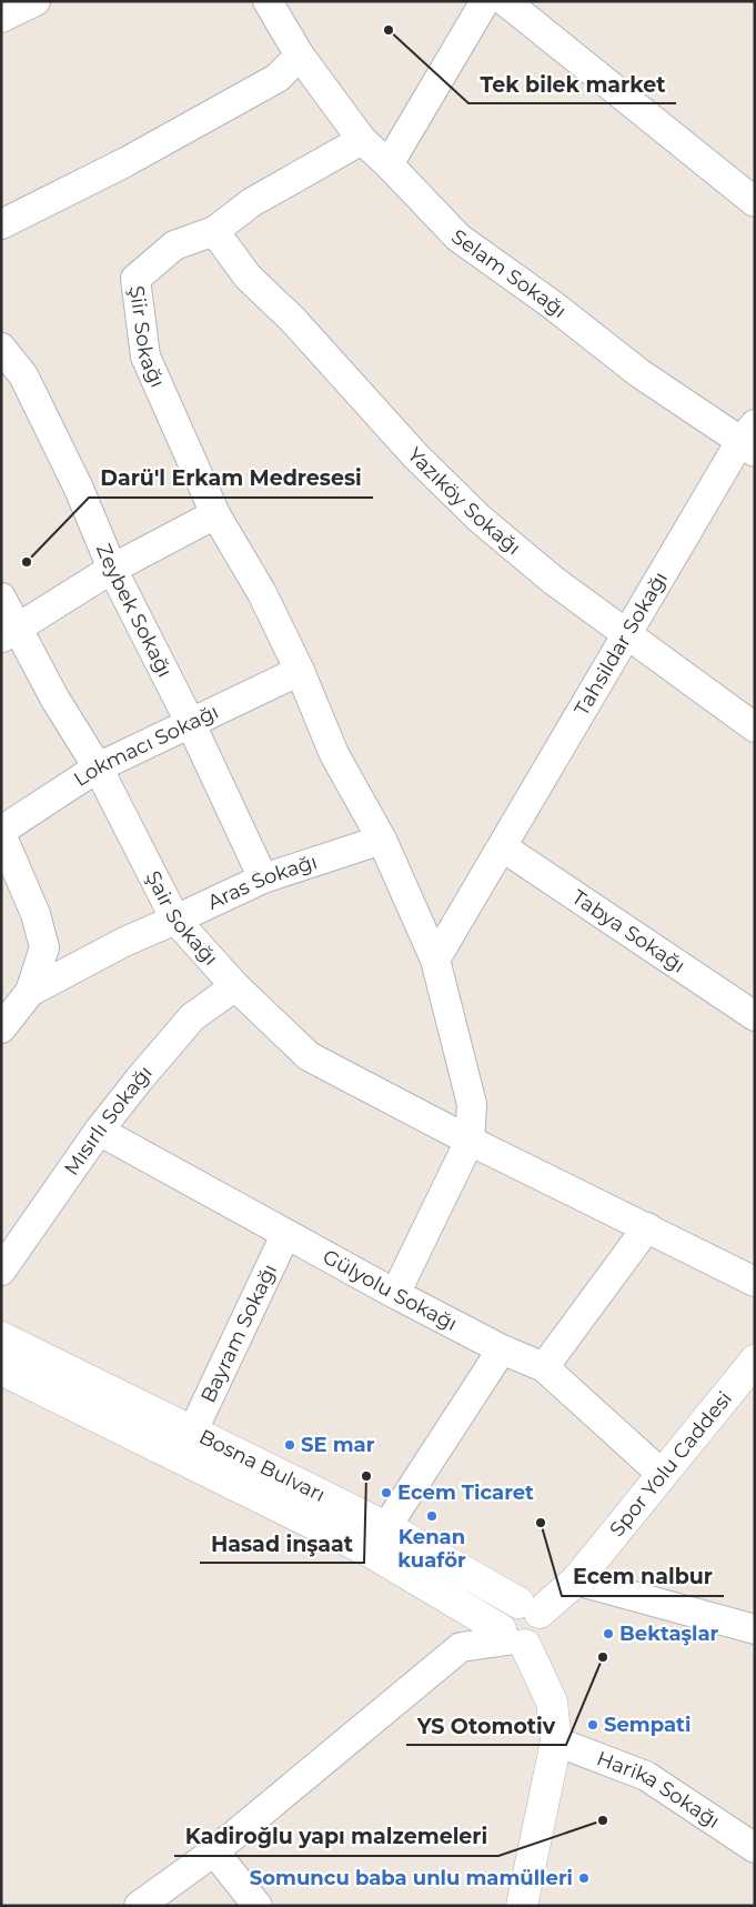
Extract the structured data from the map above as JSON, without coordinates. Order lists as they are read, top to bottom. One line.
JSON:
{"streets":{"main road":["Spor Yolu Caddesi","Bosna Bulvarı"],"street":["Selam Sokağı","Şiir Sokağı","Yazıköy Sokağı","Zeybek Sokağı","Tahsildar Sokağı","Lokmacı Sokağı","Aras Sokağı","Şair Sokağı","Tabya Sokağı","Mısırlı Sokağı","Gülyolu Sokağı","Bayram Sokağı","Harika Sokağı"]},"crossings":[["Selam Sokağı","Şiir Sokağı"],["Selam Sokağı","Tahsildar Sokağı"],["Şiir Sokağı","Yazıköy Sokağı"],["Yazıköy Sokağı","Tahsildar Sokağı"],["Zeybek Sokağı","Lokmacı Sokağı"],["Zeybek Sokağı","Aras Sokağı"],["Tahsildar Sokağı","Tabya Sokağı"],["Lokmacı Sokağı","Şair Sokağı"],["Aras Sokağı","Şair Sokağı"],["Şair Sokağı","Mısırlı Sokağı"],["Mısırlı Sokağı","Gülyolu Sokağı"],["Gülyolu Sokağı","Bayram Sokağı"],["Gülyolu Sokağı","Spor Yolu Caddesi"],["Bayram Sokağı","Bosna Bulvarı"],["Spor Yolu Caddesi","Bosna Bulvarı"]],"places":["Tek bilek market","Darü'l Erkam Medresesi","SE mar","Hasad inşaat","Ecem Ticaret","Kenan kuaför","Ecem nalbur","Bektaşlar","YS Otomotiv","Sempati","Kadiroğlu yapı malzemeleri","Somuncu baba unlu mamülleri"]}
